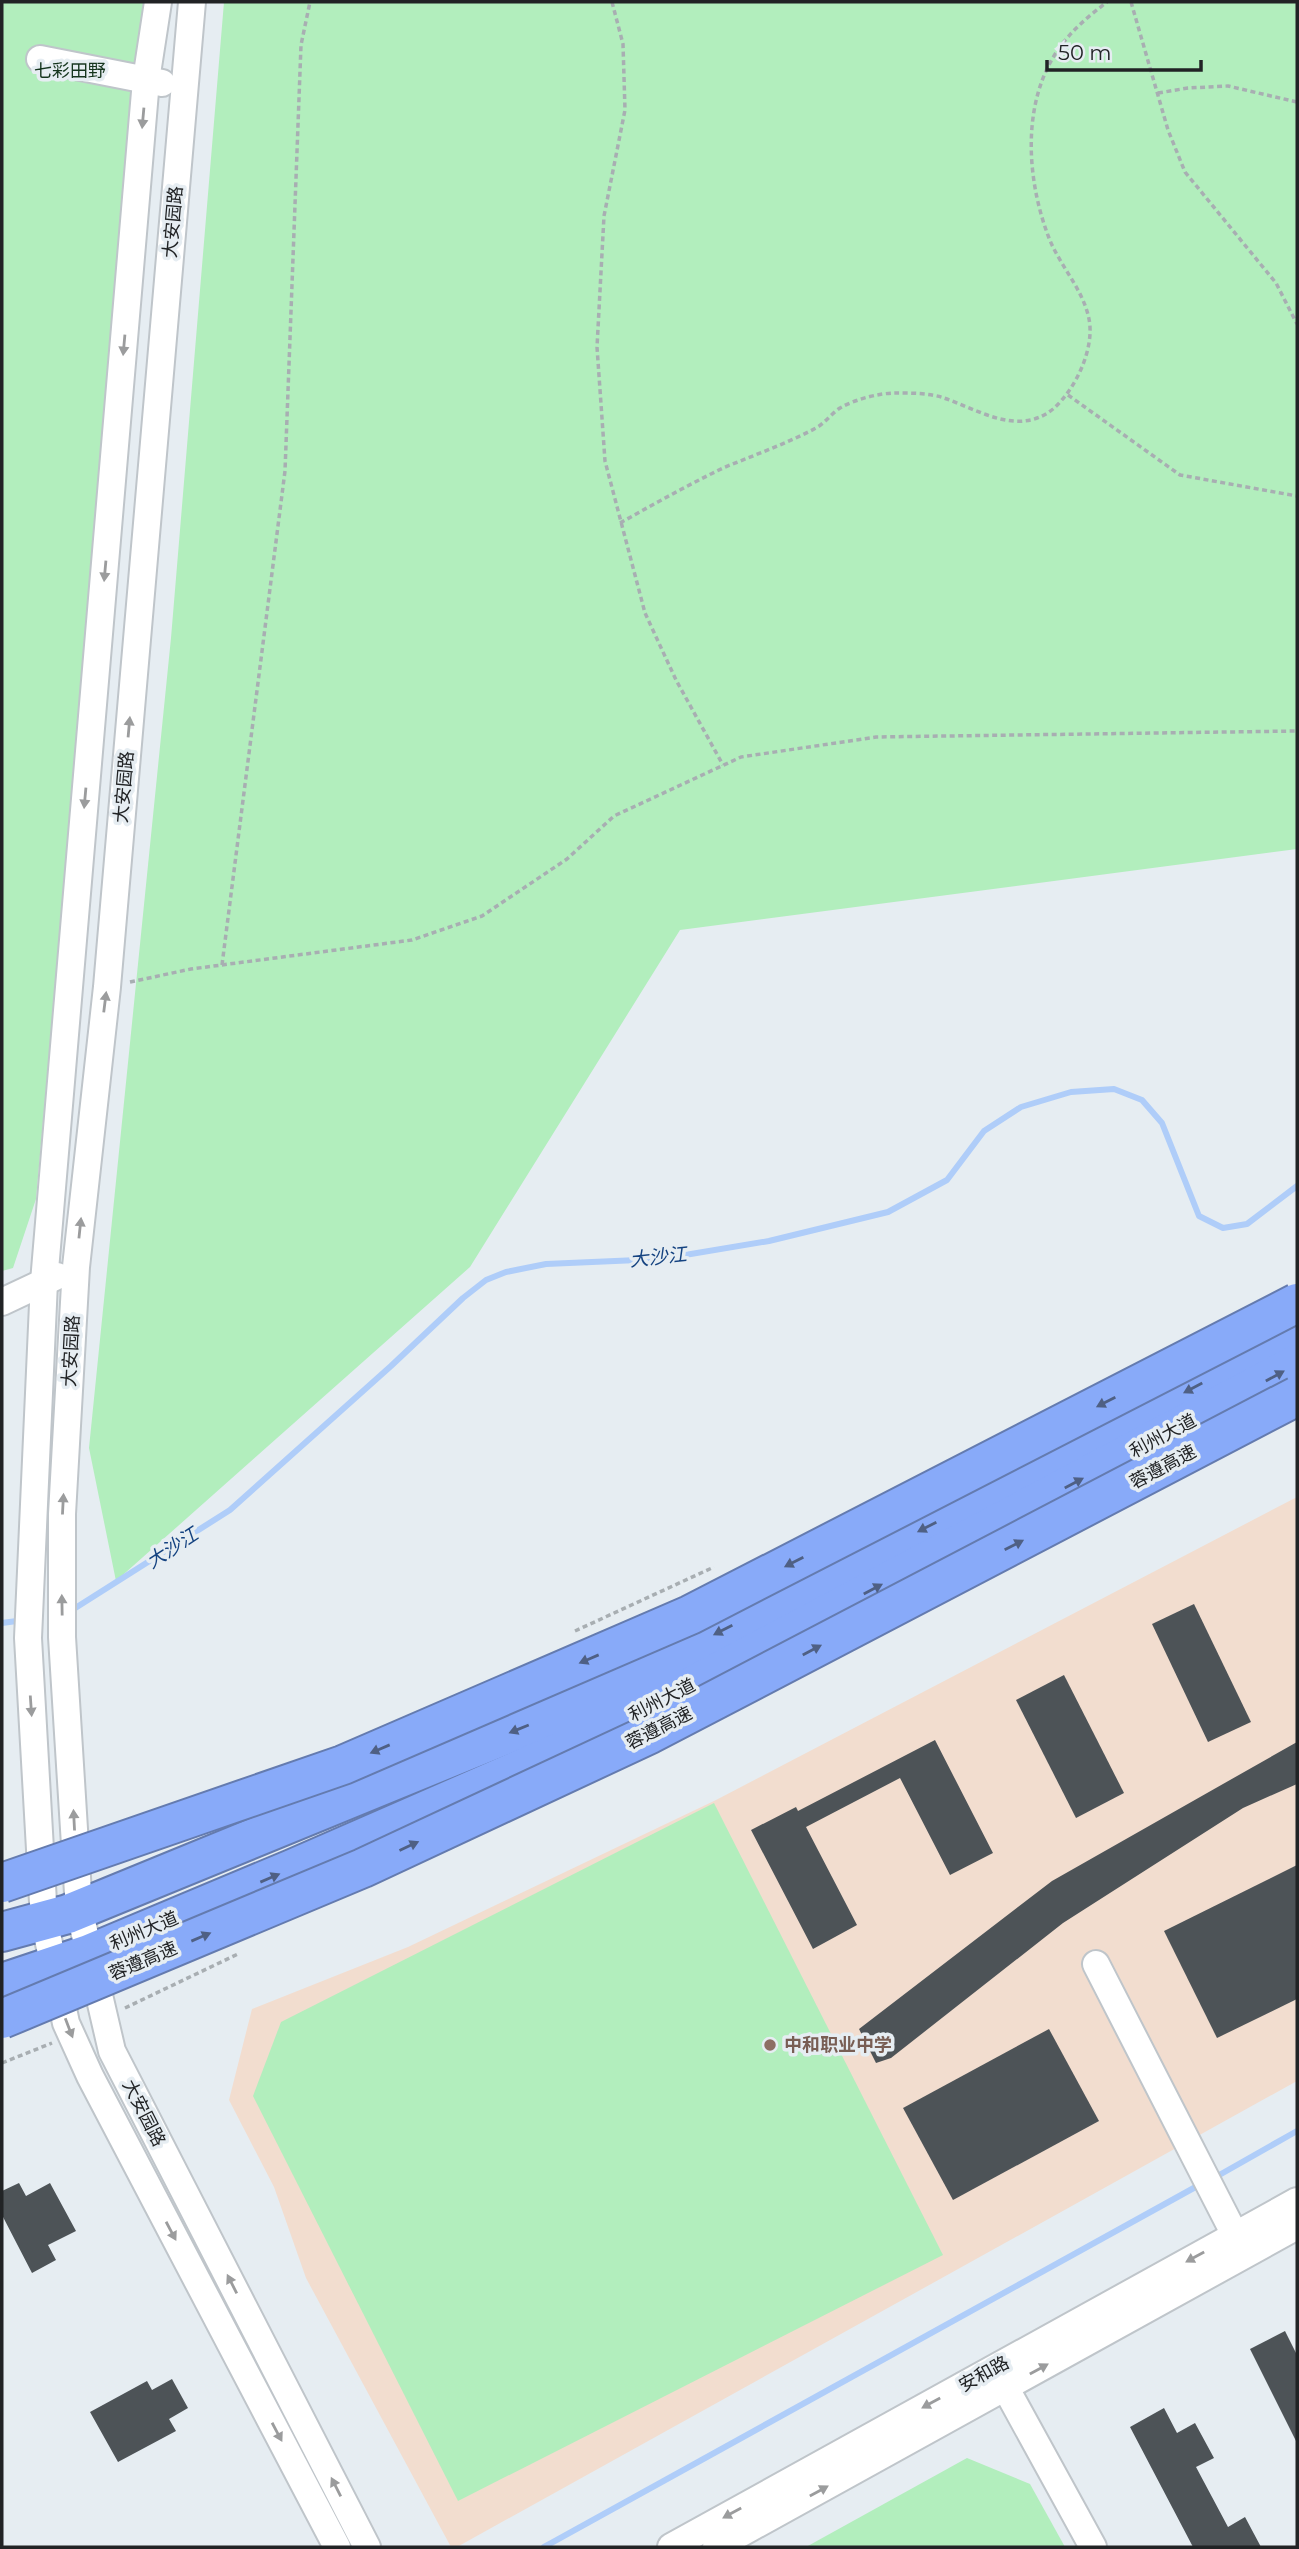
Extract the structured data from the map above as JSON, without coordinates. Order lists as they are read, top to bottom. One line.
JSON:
{"streets":{"highway":["利州大道","蓉遵高速"],"street":["大安园路","安和路"]},"crossings":[["大安园路","利州大道"]],"water":["大沙江"],"parks":["七彩田野"],"places":["中和职业中学"],"scale_bar":"50 m"}
